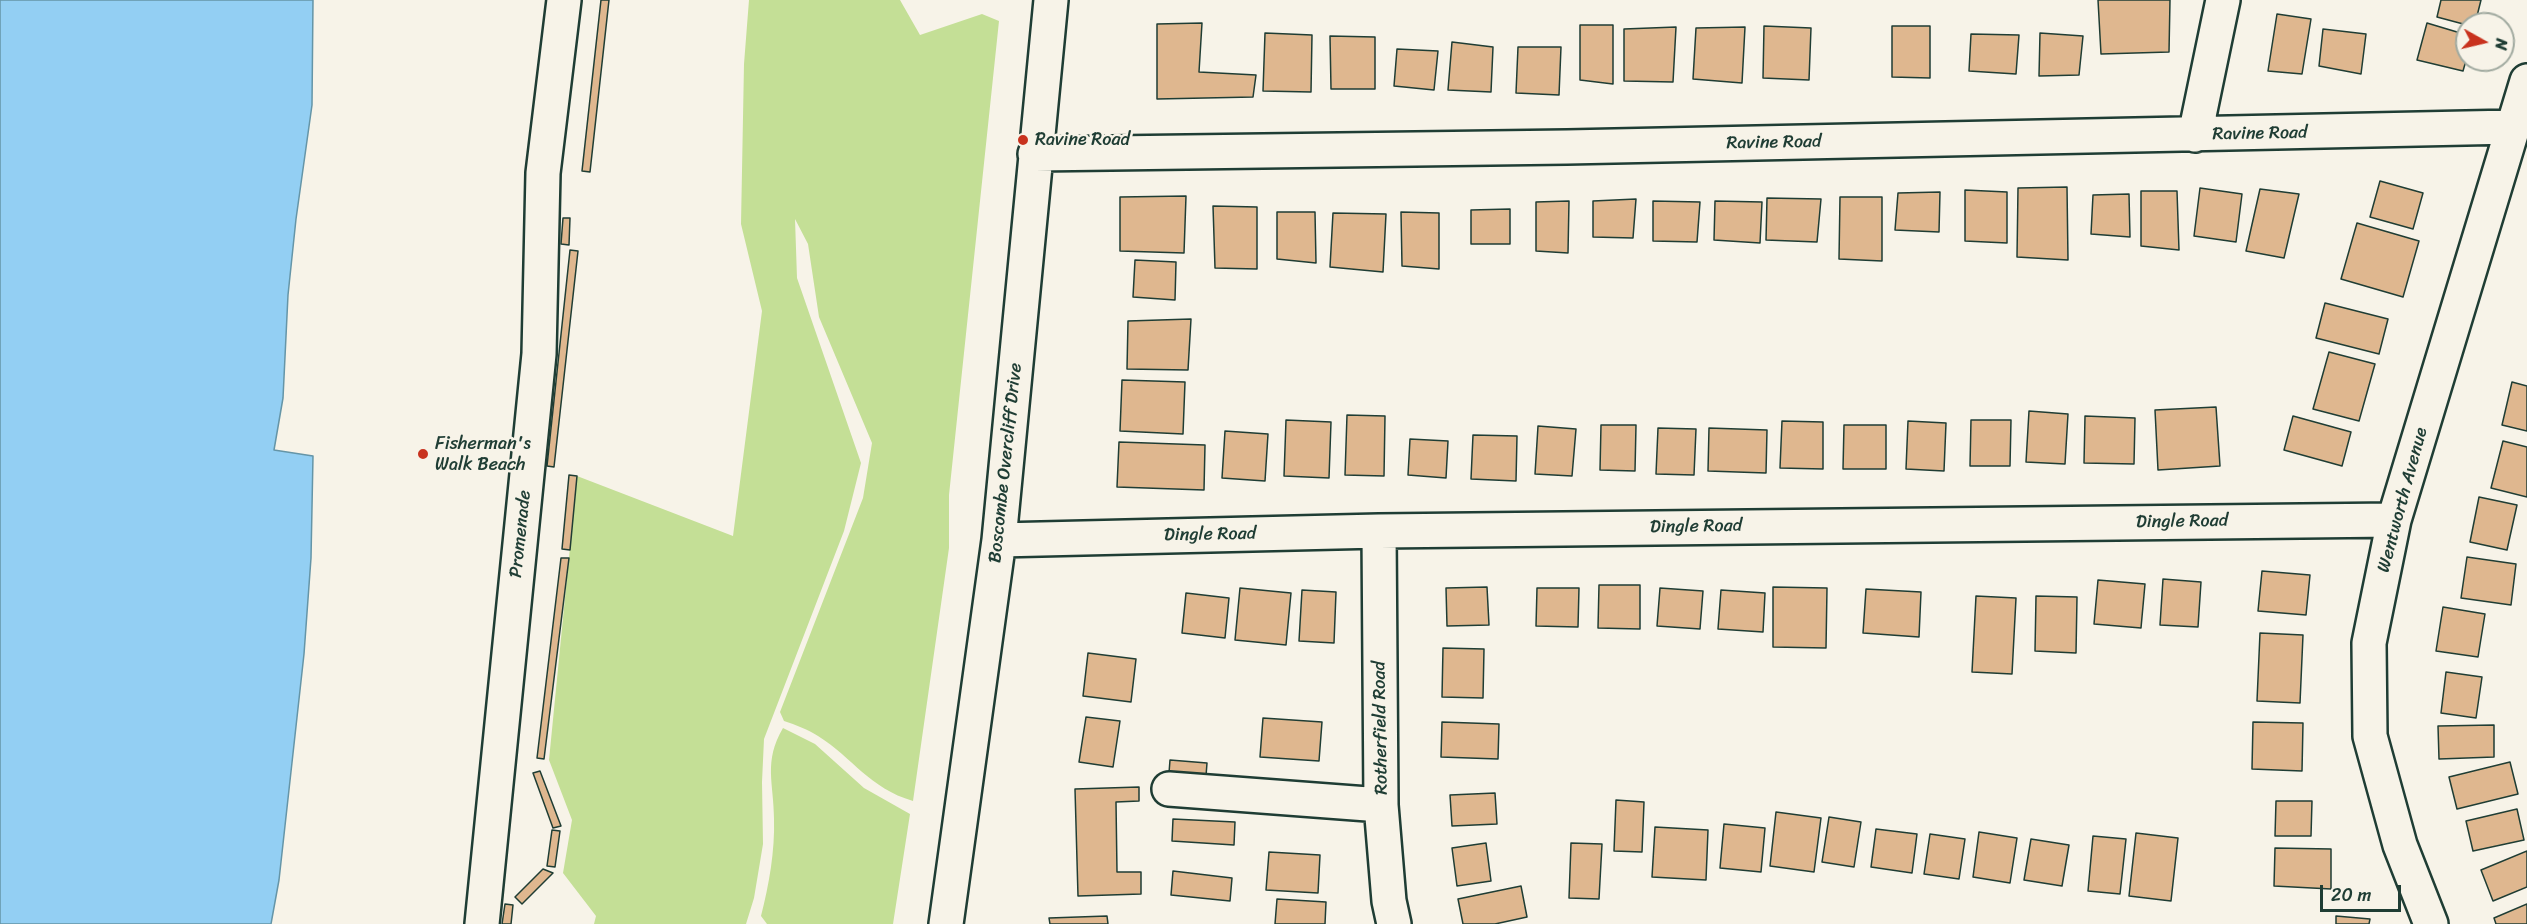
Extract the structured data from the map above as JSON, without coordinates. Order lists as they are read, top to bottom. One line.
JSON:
{"streets":{"street":["Ravine Road","Boscombe Overcliff Drive","Wentworth Avenue","Dingle Road","Promenade","Rotherfield Road"]},"crossings":[["Ravine Road","Boscombe Overcliff Drive"],["Ravine Road","Wentworth Avenue"],["Boscombe Overcliff Drive","Dingle Road"],["Wentworth Avenue","Dingle Road"],["Dingle Road","Rotherfield Road"]],"places":["Ravine Road","Fisherman's Walk Beach"],"scale_bar":"20 m","north":"right"}
